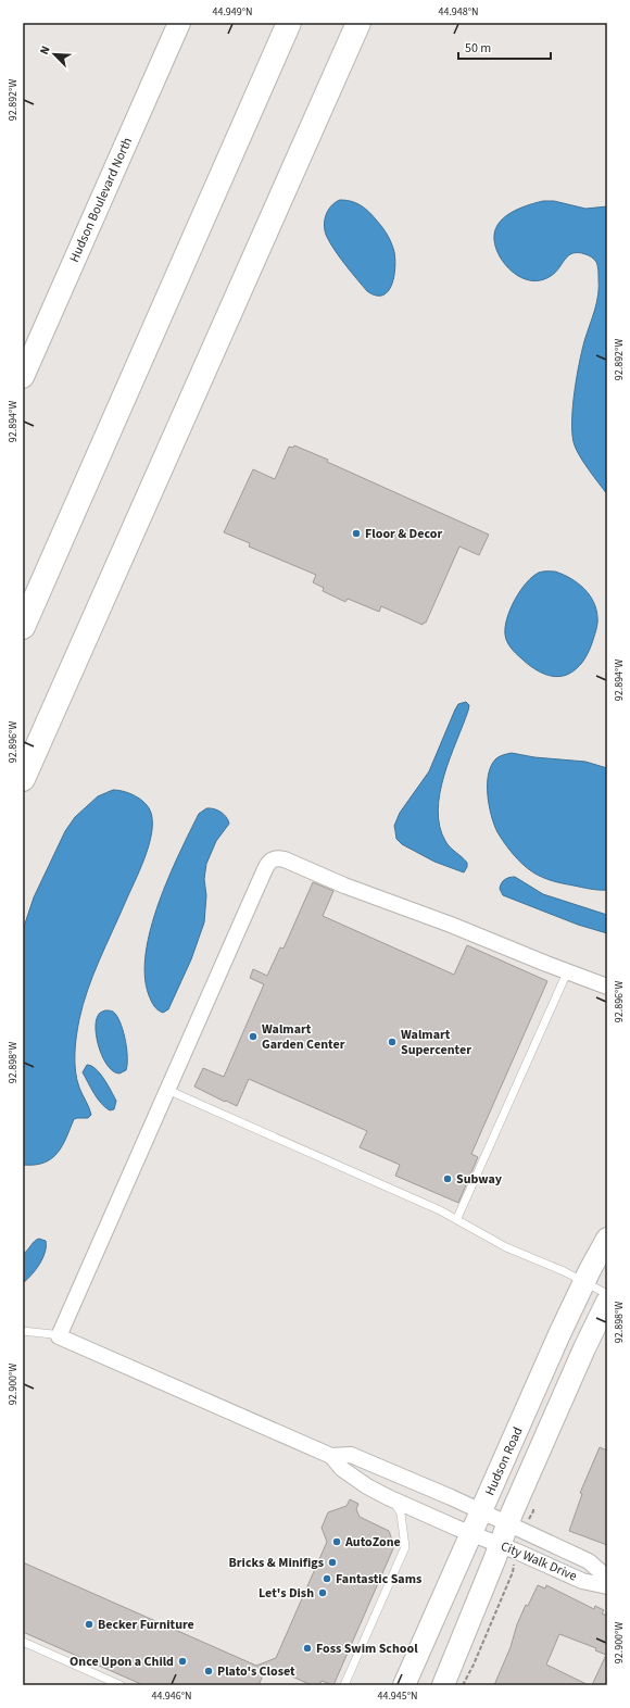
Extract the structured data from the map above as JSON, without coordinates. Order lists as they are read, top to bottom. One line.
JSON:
{"streets":{"street":["Hudson Boulevard North","Hudson Road","City Walk Drive"]},"crossings":[["Hudson Road","City Walk Drive"]],"places":["Floor & Decor","Walmart Garden Center","Walmart Supercenter","Subway","AutoZone","Bricks & Minifigs","Fantastic Sams","Let's Dish","Becker Furniture","Foss Swim School","Once Upon a Child","Plato's Closet"],"scale_bar":"50 m","north":"top left","coordinates":["44.949°N","44.948°N","92.892°W","92.894°W","92.896°W","92.898°W","92.900°W","44.946°N","44.945°N"]}
